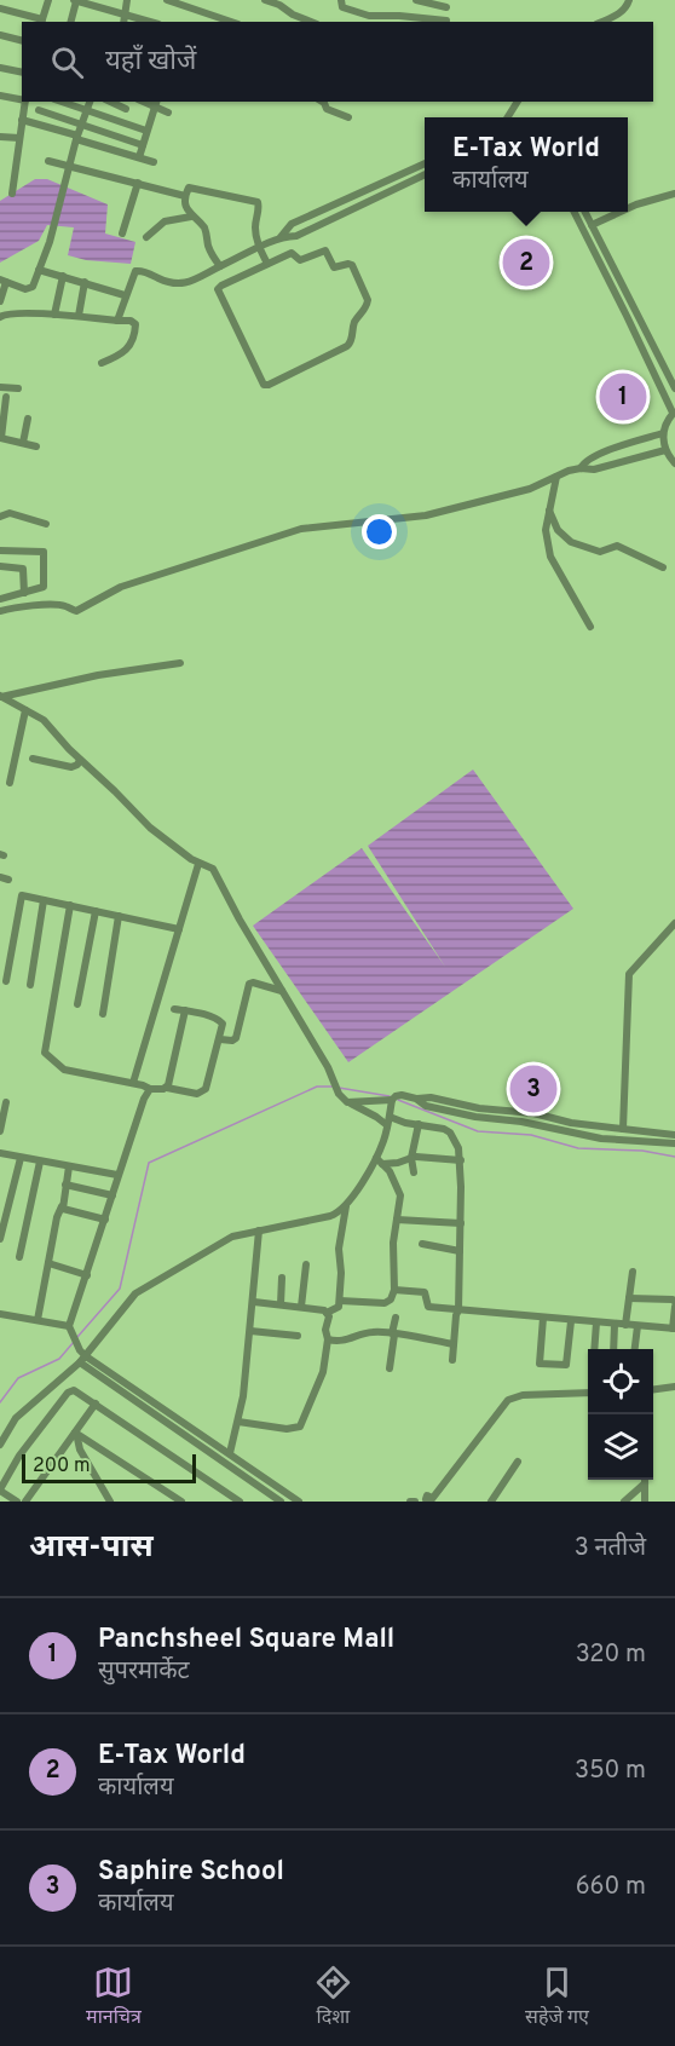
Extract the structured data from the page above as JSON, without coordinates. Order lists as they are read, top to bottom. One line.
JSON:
{"scale_bar":"200 m","page":{"search":"यहाँ खोजें","popup":["E-Tax World","कार्यालय"],"pins":["2","1","3"],"scale":"200 m","heading":["आस-पास","3 नतीजे"],"list":[{"mark":"1","name":"Panchsheel Square Mall","note":"सुपरमार्केट","value":"320 m"},{"mark":"2","name":"E-Tax World","note":"कार्यालय","value":"350 m"},{"mark":"3","name":"Saphire School","note":"कार्यालय","value":"660 m"}],"nav":["मानचित्र","दिशा","सहेजे गए"]}}
